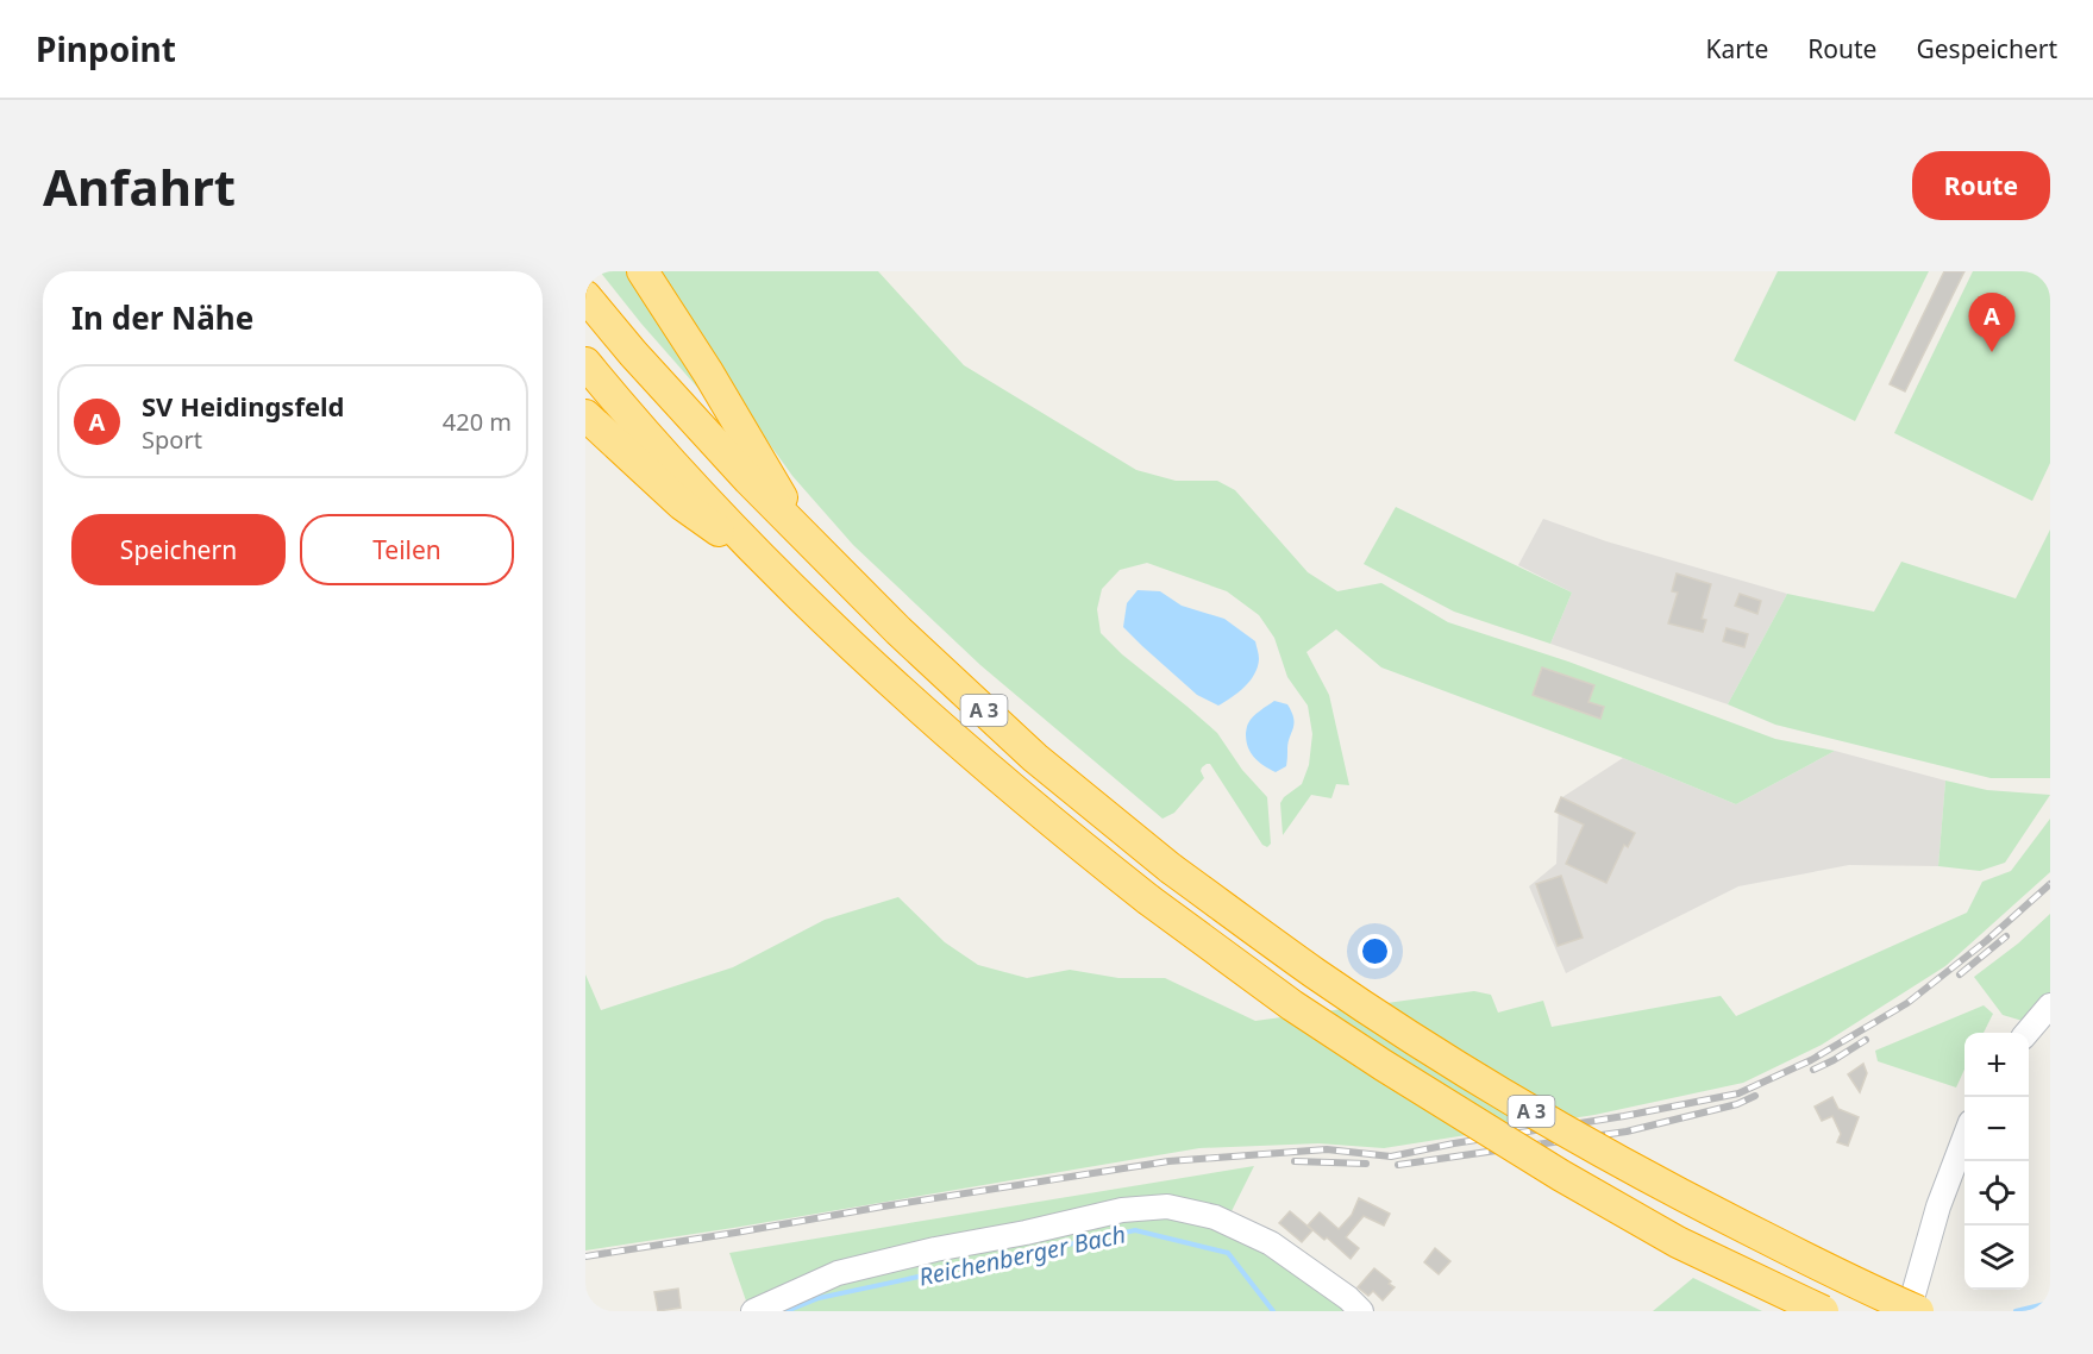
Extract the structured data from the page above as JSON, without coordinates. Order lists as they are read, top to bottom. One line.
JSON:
{"streets":{"highway":["A 3"]},"water":["Reichenberger Bach"],"page":{"header":"Pinpoint","nav":["Karte","Route","Gespeichert"],"buttons":["Route",["Speichern","Teilen"]],"title":"Anfahrt","heading":"In der Nähe","pins":"A","list":[{"mark":"A","name":"SV Heidingsfeld","note":"Sport","value":"420 m"}],"map_buttons":["+","−"]}}
